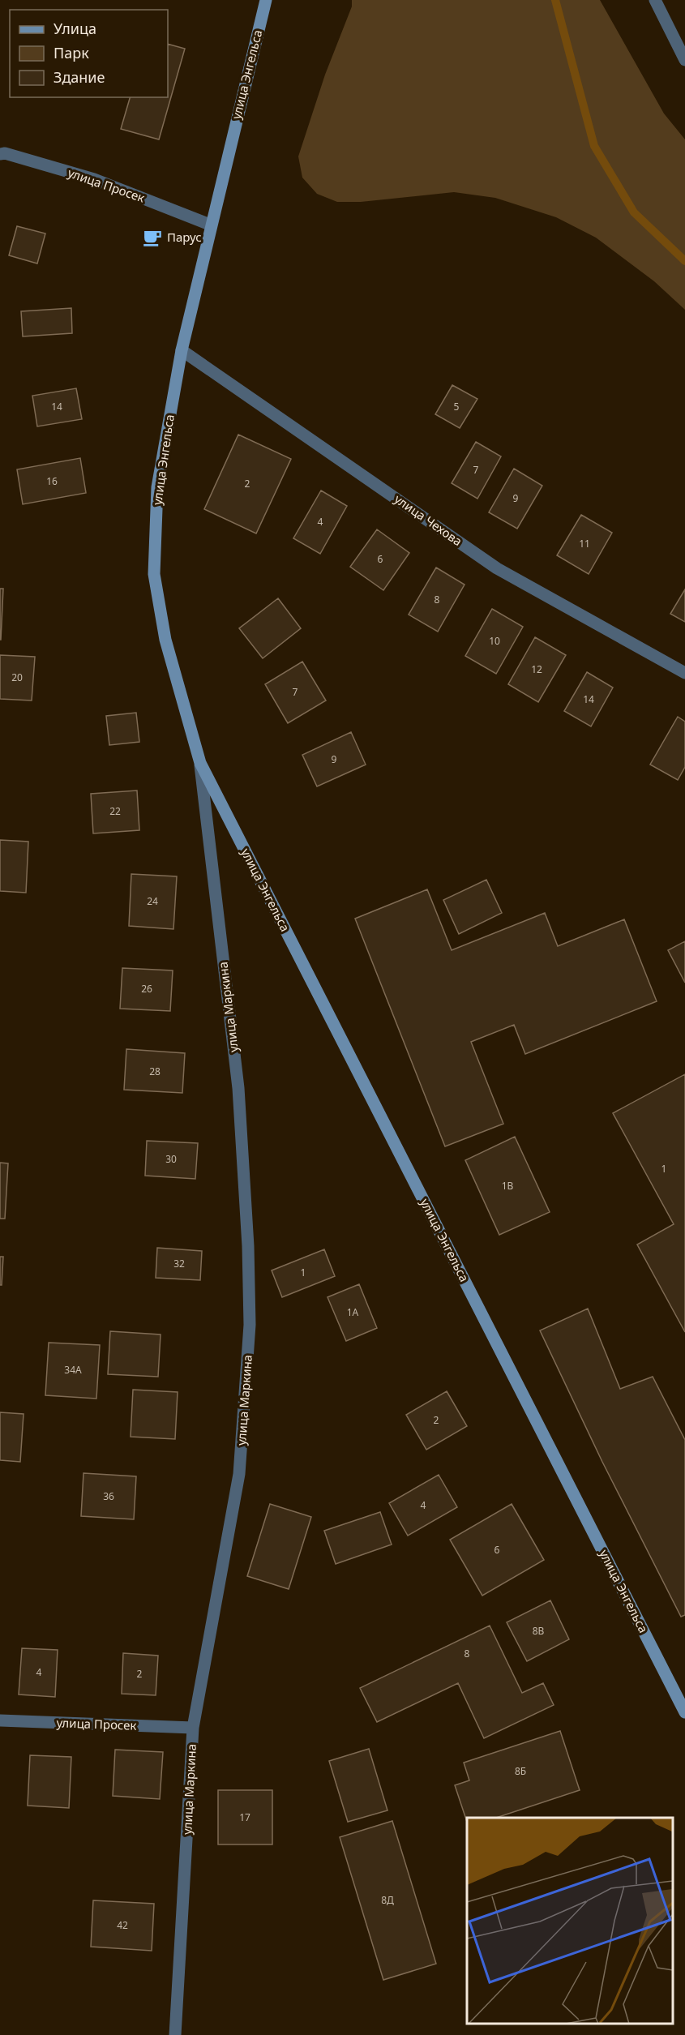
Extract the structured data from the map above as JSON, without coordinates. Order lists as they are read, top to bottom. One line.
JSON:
{"streets":{"main road":["улица Энгельса"],"street":["улица Просек","улица Чехова","улица Маркина"]},"crossings":[["улица Энгельса","улица Просек"],["улица Энгельса","улица Чехова"],["улица Энгельса","улица Маркина"],["улица Просек","улица Маркина"]],"places":{"cafe":["Парус"]},"house_numbers":["14","5","7","16","2","9","4","11","6","8","10","12","20","7","14","9","22","24","26","28","30","1","1В","32","1","1А","34А","2","36","4","6","8В","8","4","2","8Б","17","8Д","42"],"legend":["Улица","Парк","Здание"]}
